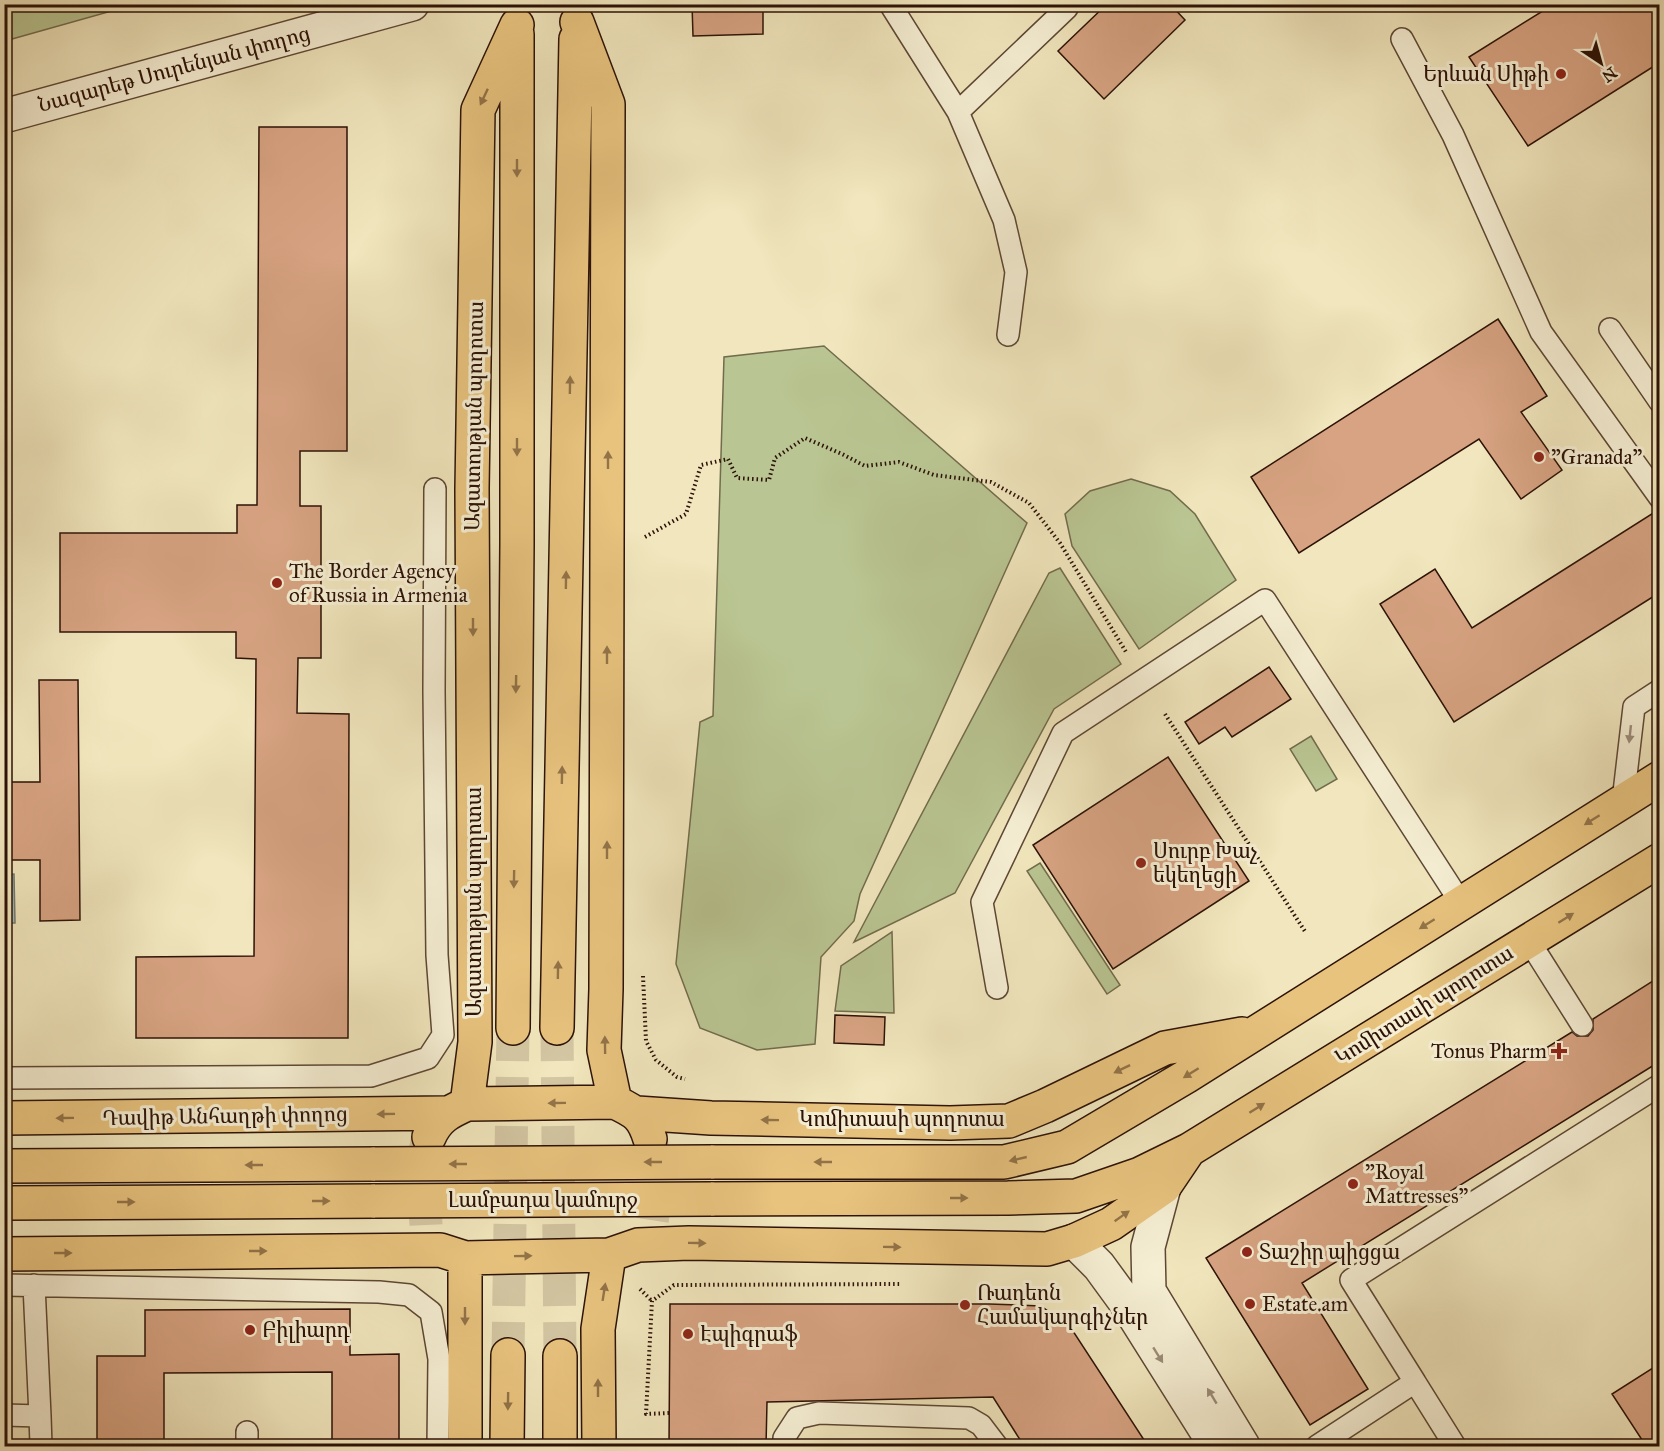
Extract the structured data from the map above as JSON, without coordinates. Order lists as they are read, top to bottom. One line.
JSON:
{"streets":{"main road":["Ազատության պողոտա","Կոմիտասի պողոտա","Դավիթ Անհաղթի փողոց","Լամբադա կամուրջ"],"street":["Նազարեթ Սուրենյան փողոց"]},"crossings":[["Ազատության պողոտա","Դավիթ Անհաղթի փողոց"],["Կոմիտասի պողոտա","Լամբադա կամուրջ"]],"places":{"other":["Երևան Սիթի","\"Granada\"","The Border Agency of Russia in Armenia","Սուրբ Խաչ եկեղեցի","\"Royal Mattresses\"","Տաշիր պիցցա","Estate.am","Ռադեոն Համակարգիչներ","Բիլիարդ","Էպիգրաֆ"],"health":["Tonus Pharm"]},"north":"bottom right"}
